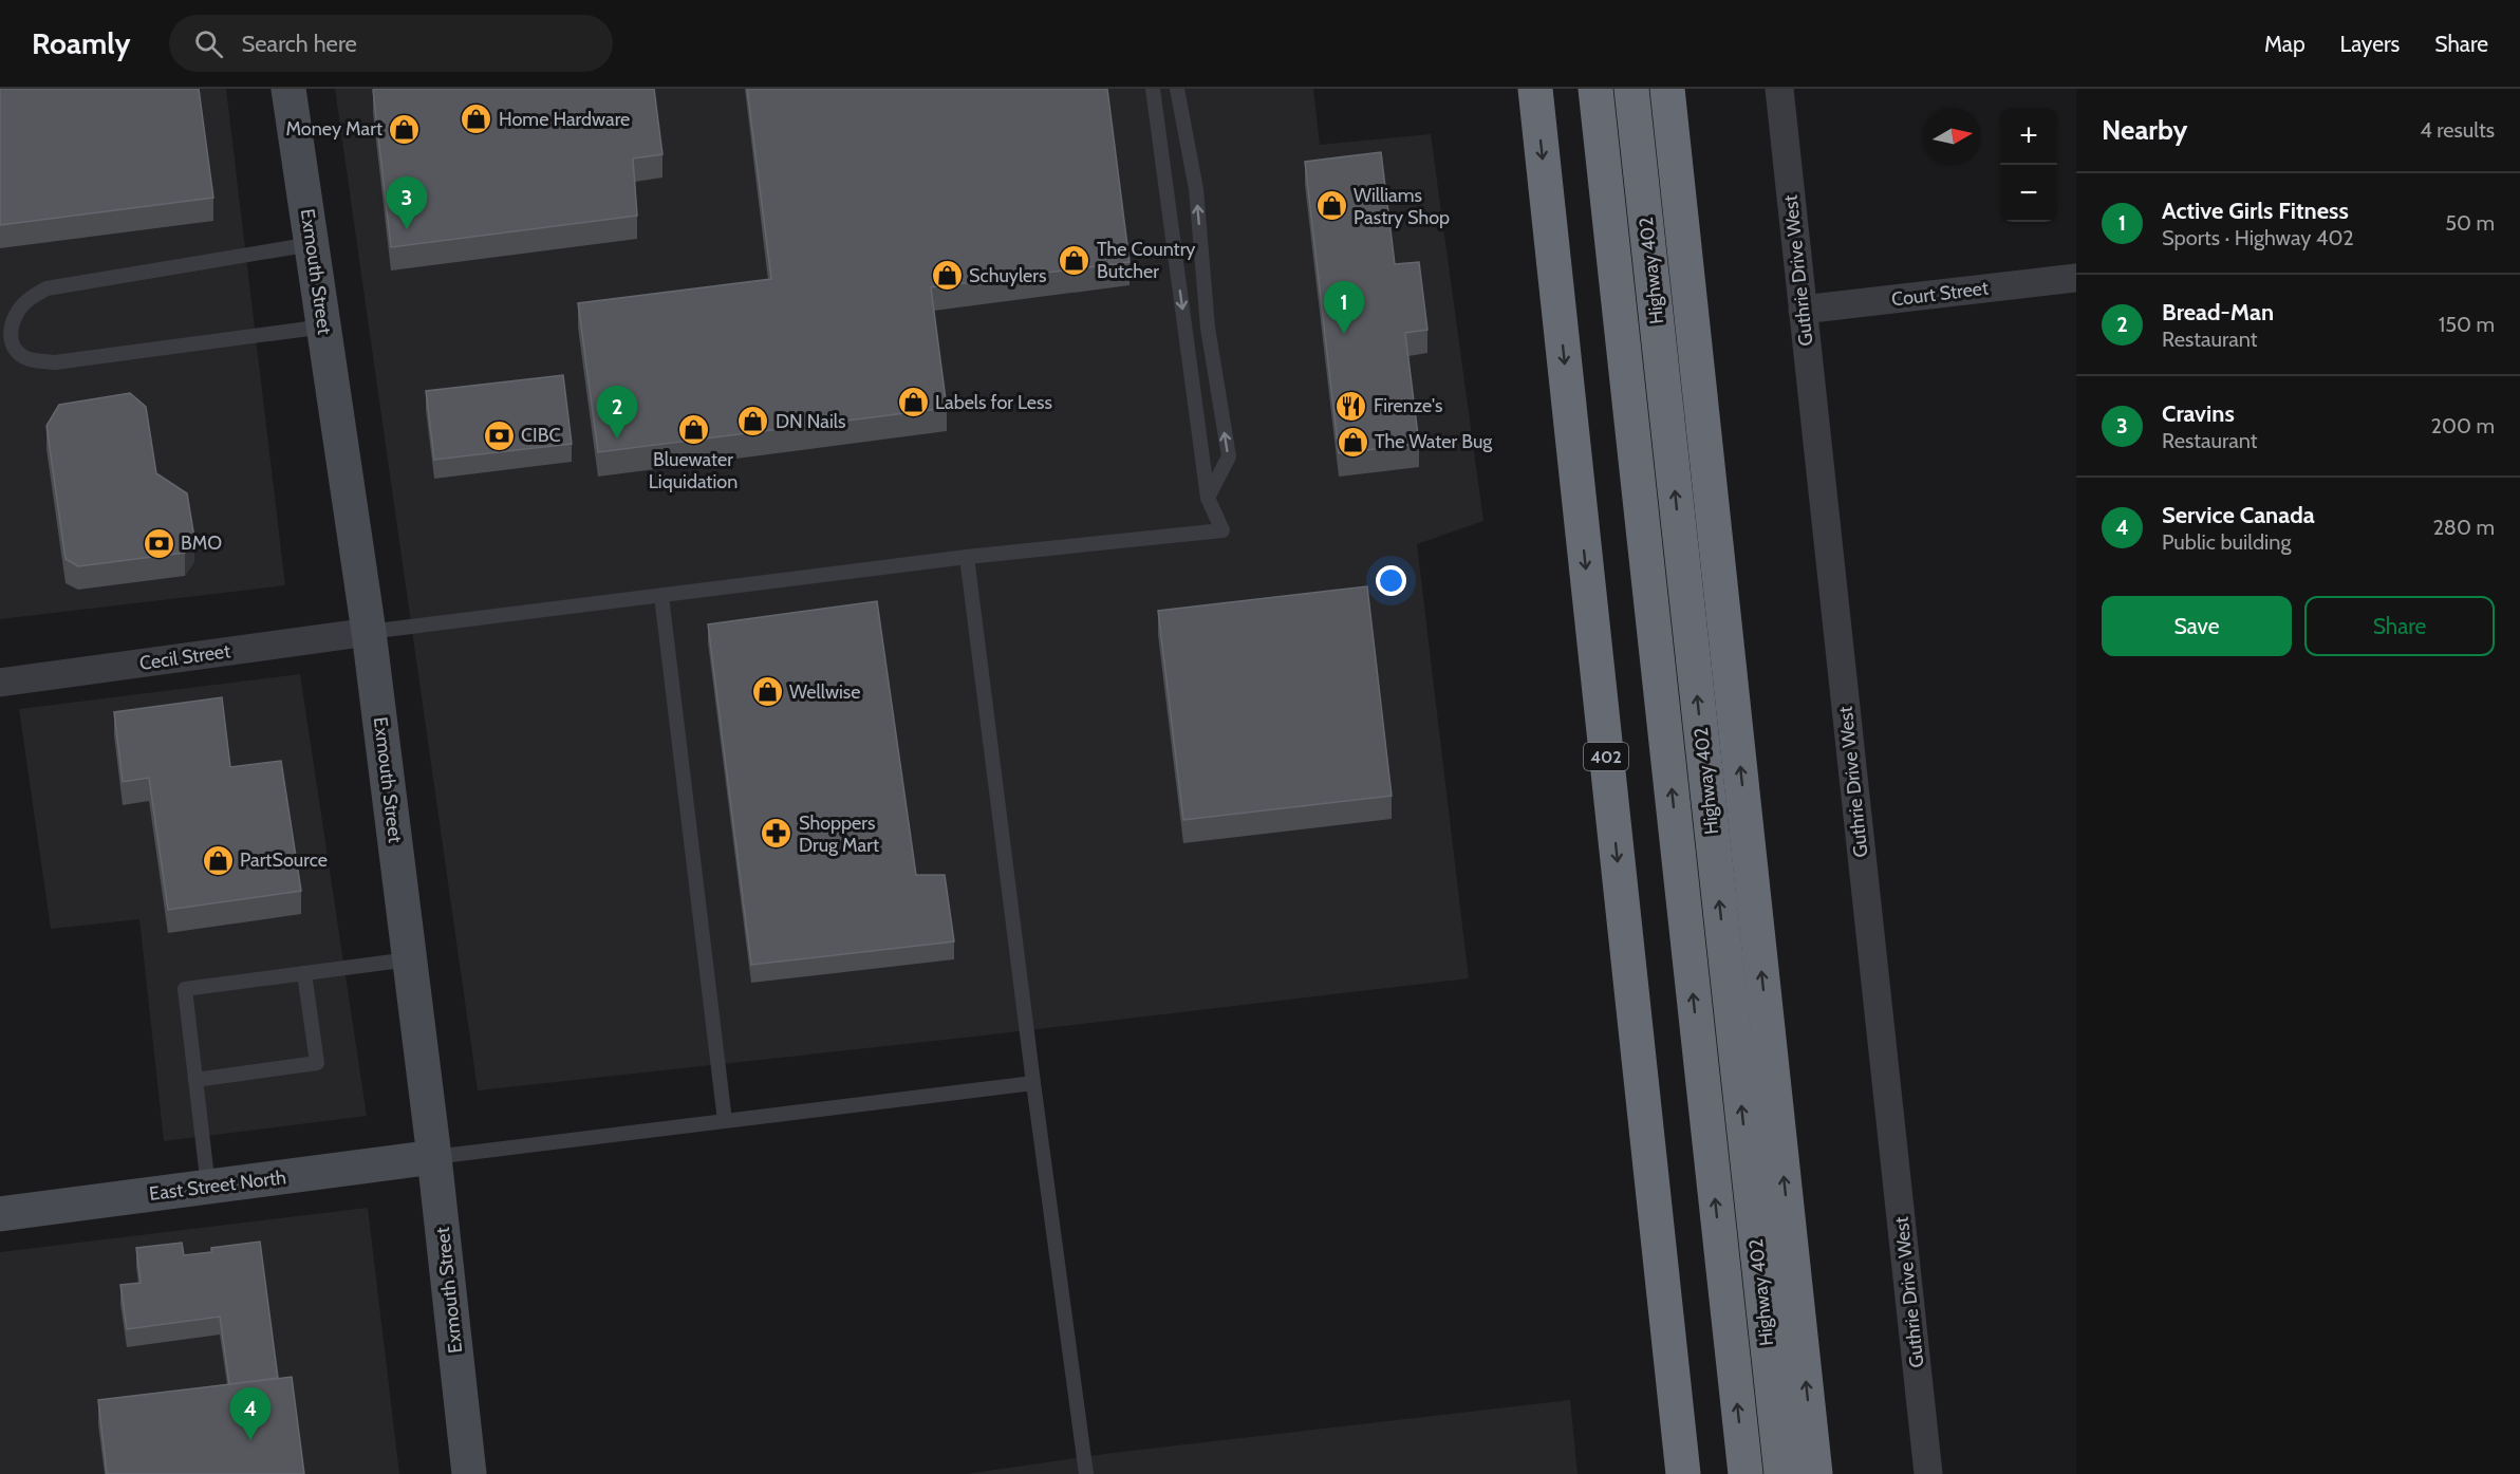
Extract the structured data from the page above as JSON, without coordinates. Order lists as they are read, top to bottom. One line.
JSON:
{"streets":{"highway":["Highway 402","402"],"main road":["Exmouth Street","East Street North"],"street":["Guthrie Drive West","Court Street","Cecil Street"]},"crossings":[["Guthrie Drive West","Court Street"],["Exmouth Street","Cecil Street"],["Exmouth Street","East Street North"]],"places":{"shop":["Home Hardware","Money Mart","Williams Pastry Shop","The Country Butcher","Schuylers","Labels for Less","DN Nails","Bluewater Liquidation","The Water Bug","Wellwise","PartSource"],"restaurant":["Firenze's"],"bank":["CIBC","BMO"],"pharmacy":["Shoppers Drug Mart"]},"north":"right","page":{"header":"Roamly","search":"Search here","nav":["Map","Layers","Share"],"heading":["Nearby","4 results"],"map_buttons":["+","−"],"list":[{"mark":"1","name":"Active Girls Fitness","note":"Sports · Highway 402","value":"50 m"},{"mark":"2","name":"Bread-Man","note":"Restaurant","value":"150 m"},{"mark":"3","name":"Cravins","note":"Restaurant","value":"200 m"},{"mark":"4","name":"Service Canada","note":"Public building","value":"280 m"}],"pins":["3","1","2","4"],"buttons":["Save","Share"]}}
